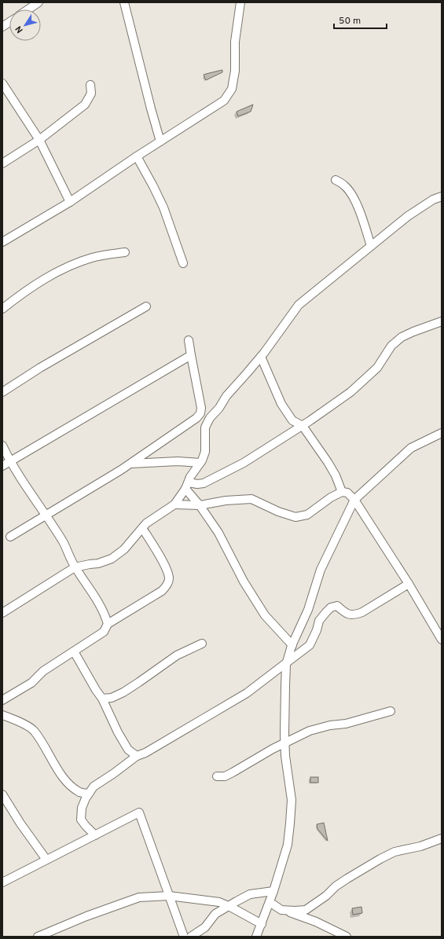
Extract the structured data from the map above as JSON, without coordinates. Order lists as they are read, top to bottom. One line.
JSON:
{"scale_bar":"50 m","north":"bottom left"}
